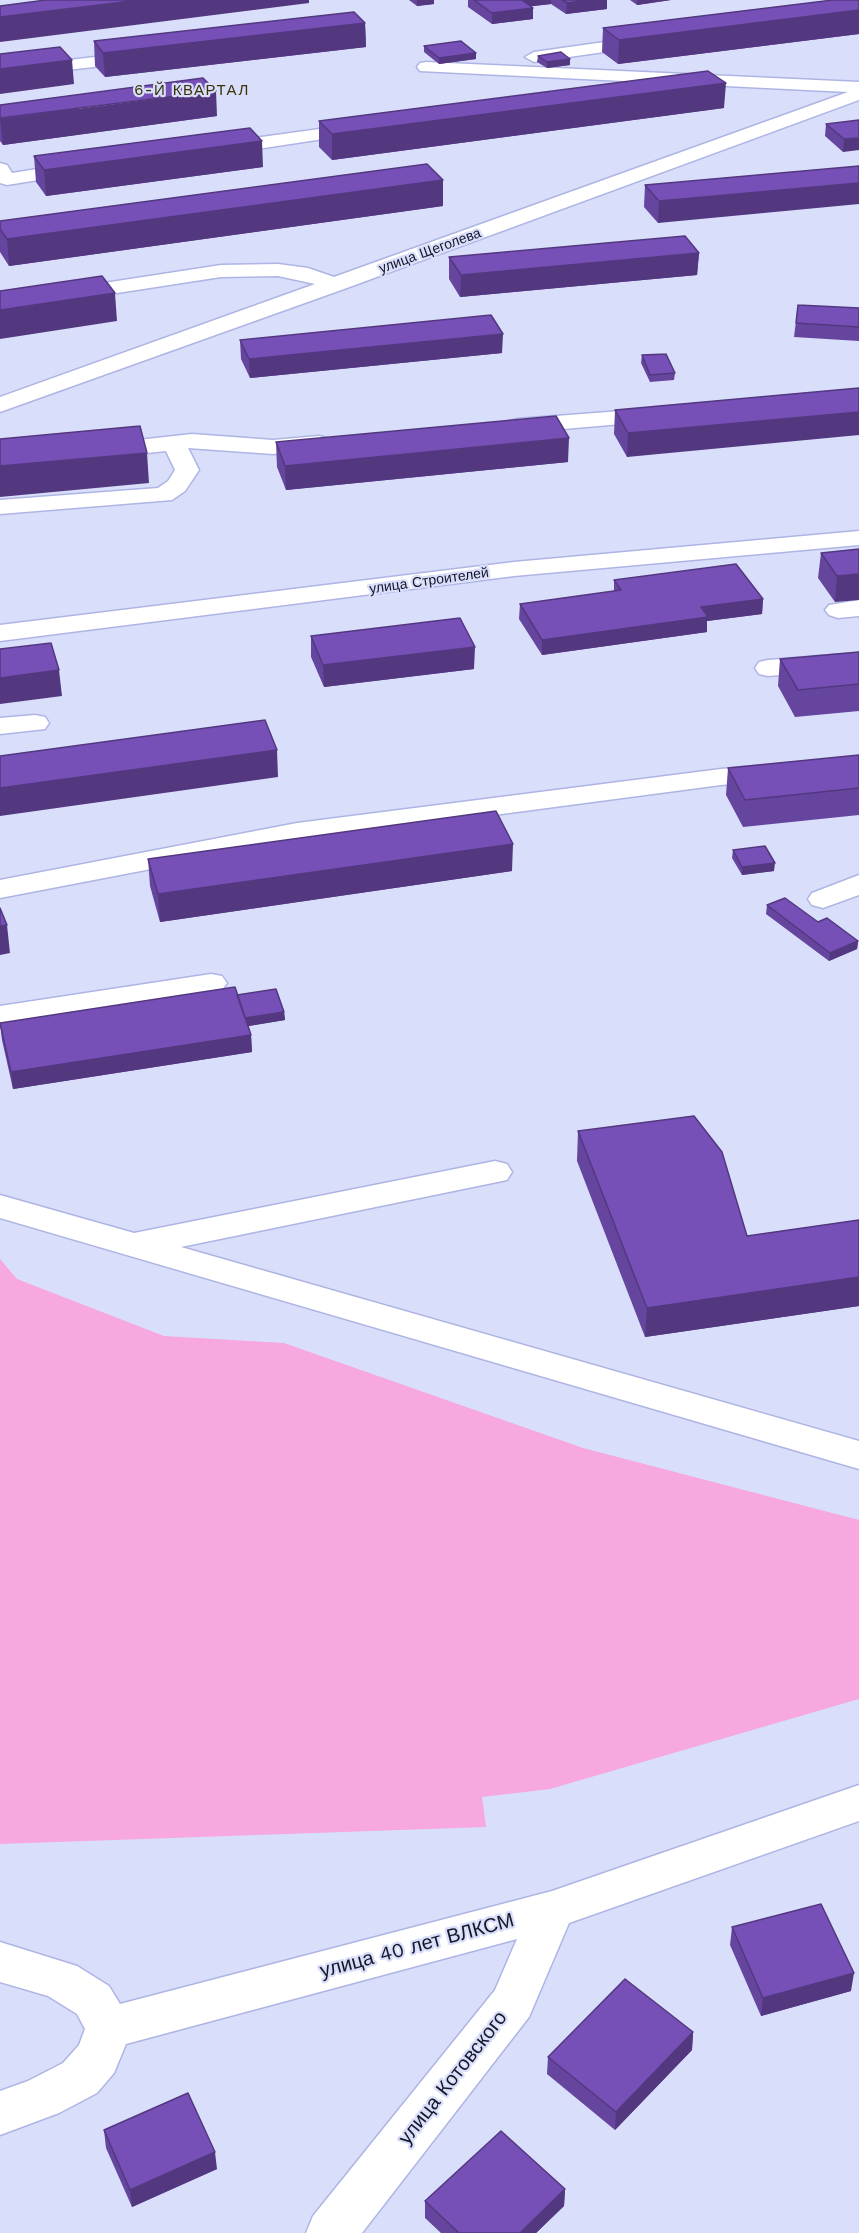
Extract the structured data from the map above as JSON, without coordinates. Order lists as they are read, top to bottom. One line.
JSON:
{"streets":{"street":["улица Щеголева","улица Строителей","улица 40 лет ВЛКСМ","улица Котовского"]},"crossings":[["улица 40 лет ВЛКСМ","улица Котовского"]],"districts":["6-Й КВАРТАЛ"]}
